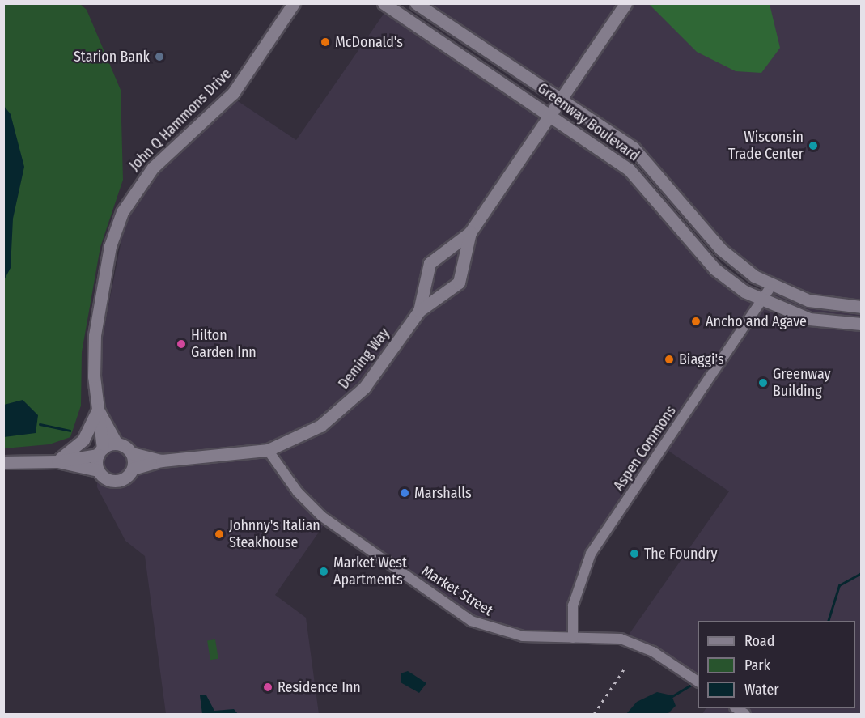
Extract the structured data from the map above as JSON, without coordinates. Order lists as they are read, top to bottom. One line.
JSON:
{"streets":{"street":["John Q Hammons Drive","Greenway Boulevard","Deming Way","Aspen Commons","Market Street"]},"crossings":[["John Q Hammons Drive","Deming Way"],["Greenway Boulevard","Deming Way"],["Greenway Boulevard","Aspen Commons"],["Deming Way","Market Street"],["Aspen Commons","Market Street"]],"places":["McDonald's","Starion Bank","Wisconsin Trade Center","Ancho and Agave","Hilton Garden Inn","Biaggi's","Greenway Building","Marshalls","Johnny's Italian Steakhouse","The Foundry","Market West Apartments","Residence Inn"],"legend":["Road","Park","Water"]}
